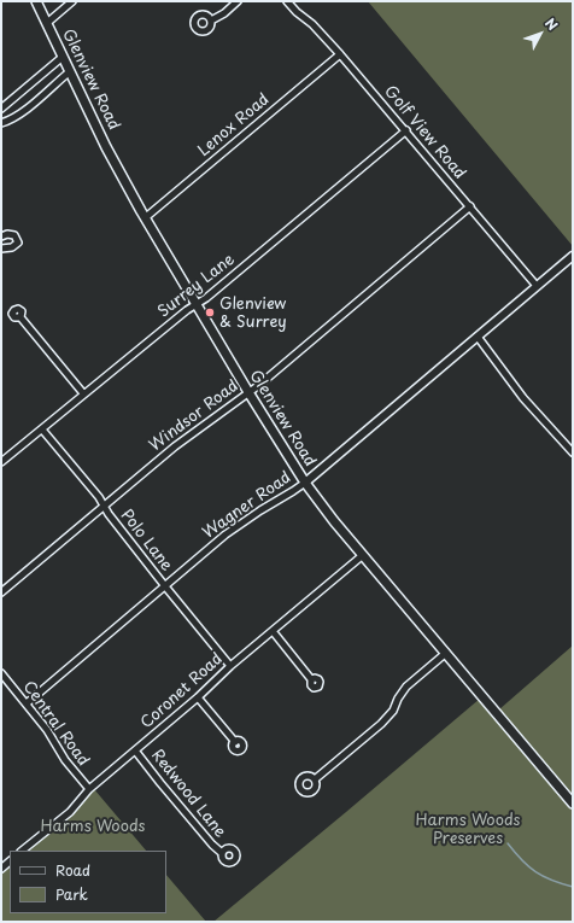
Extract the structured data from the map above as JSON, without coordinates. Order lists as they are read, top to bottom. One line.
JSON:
{"streets":{"main road":["Glenview Road"],"street":["Lenox Road","Golf View Road","Surrey Lane","Windsor Road","Wagner Road","Polo Lane","Coronet Road","Central Road","Redwood Lane"]},"crossings":[["Glenview Road","Lenox Road"],["Glenview Road","Surrey Lane"],["Glenview Road","Windsor Road"],["Glenview Road","Wagner Road"],["Glenview Road","Coronet Road"],["Lenox Road","Golf View Road"],["Golf View Road","Surrey Lane"],["Golf View Road","Windsor Road"],["Golf View Road","Wagner Road"],["Surrey Lane","Polo Lane"],["Windsor Road","Polo Lane"],["Wagner Road","Polo Lane"],["Wagner Road","Central Road"],["Polo Lane","Coronet Road"],["Coronet Road","Central Road"],["Coronet Road","Redwood Lane"]],"parks":["Harms Woods Preserves","Harms Woods"],"places":["Glenview & Surrey"],"legend":["Road","Park"],"north":"top right"}
